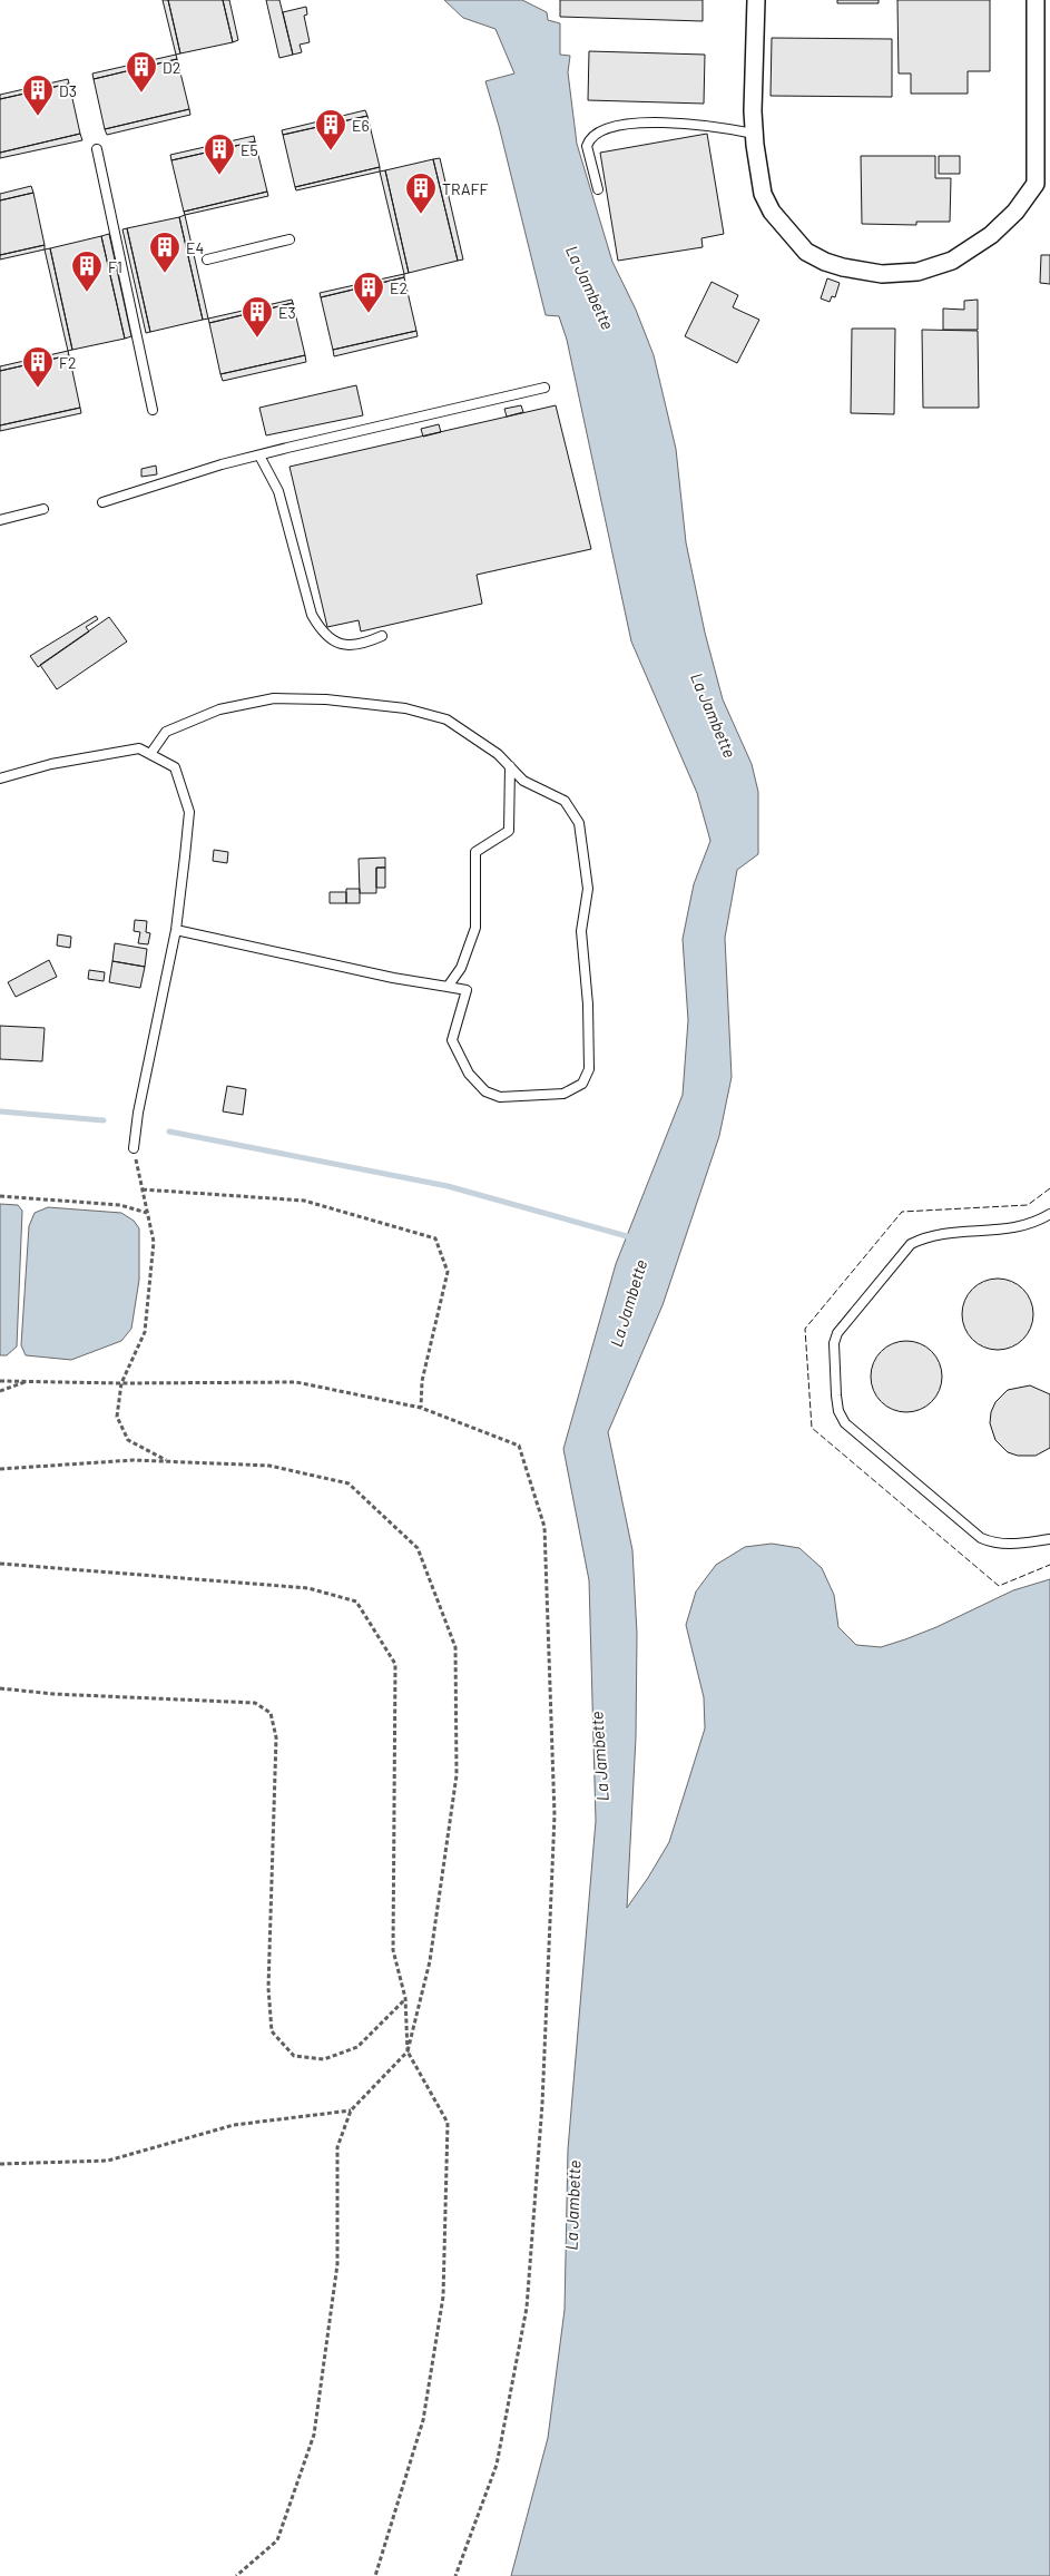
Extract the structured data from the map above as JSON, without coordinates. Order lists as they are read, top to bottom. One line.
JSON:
{"water":["La Jambette"],"places":{"building":["D2","D3","E6","E5","TRAFF","E4","F1","E2","E3","F2"]}}
